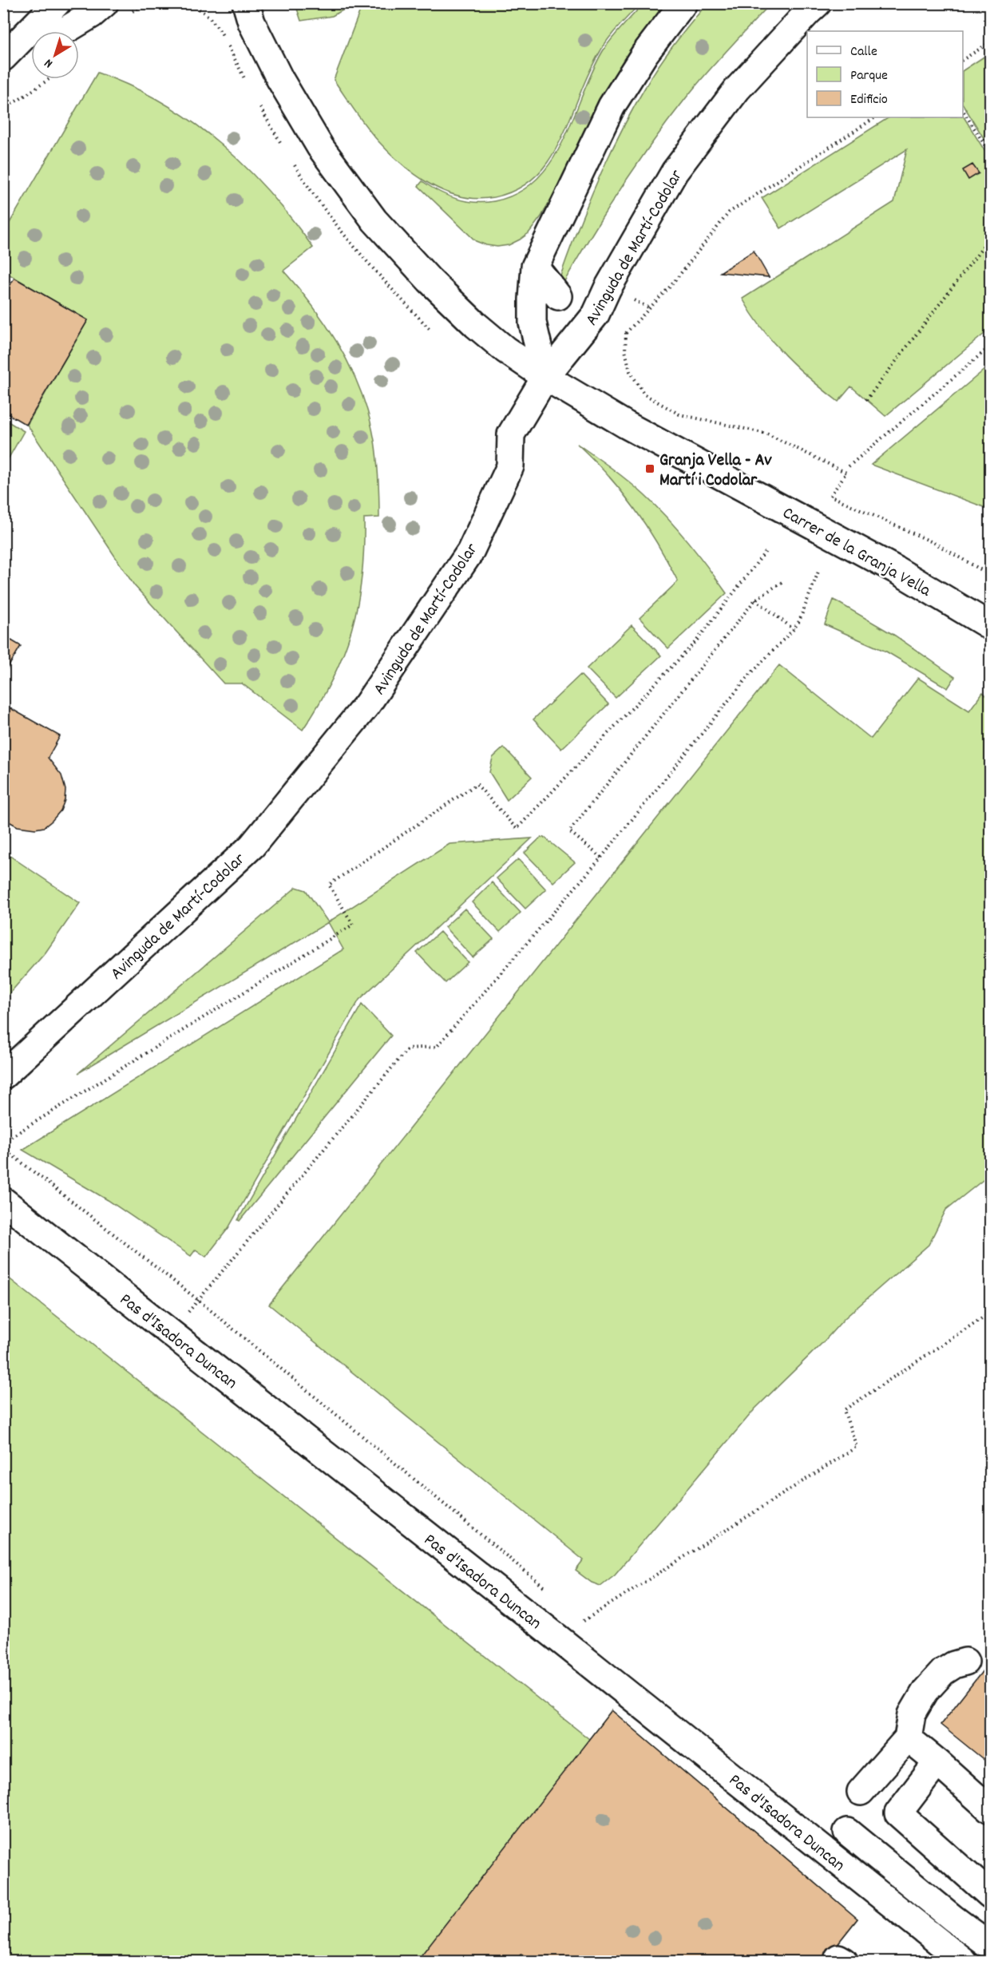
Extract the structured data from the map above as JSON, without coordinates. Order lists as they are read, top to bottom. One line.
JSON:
{"streets":{"street":["Avinguda de Martí-Codolar","Carrer de la Granja Vella","Pas d'Isadora Duncan"]},"crossings":[["Avinguda de Martí-Codolar","Carrer de la Granja Vella"]],"places":{"transit":["Granja Vella - Av Martí i Codolar"]},"legend":["Calle","Parque","Edificio"],"north":"bottom left"}
